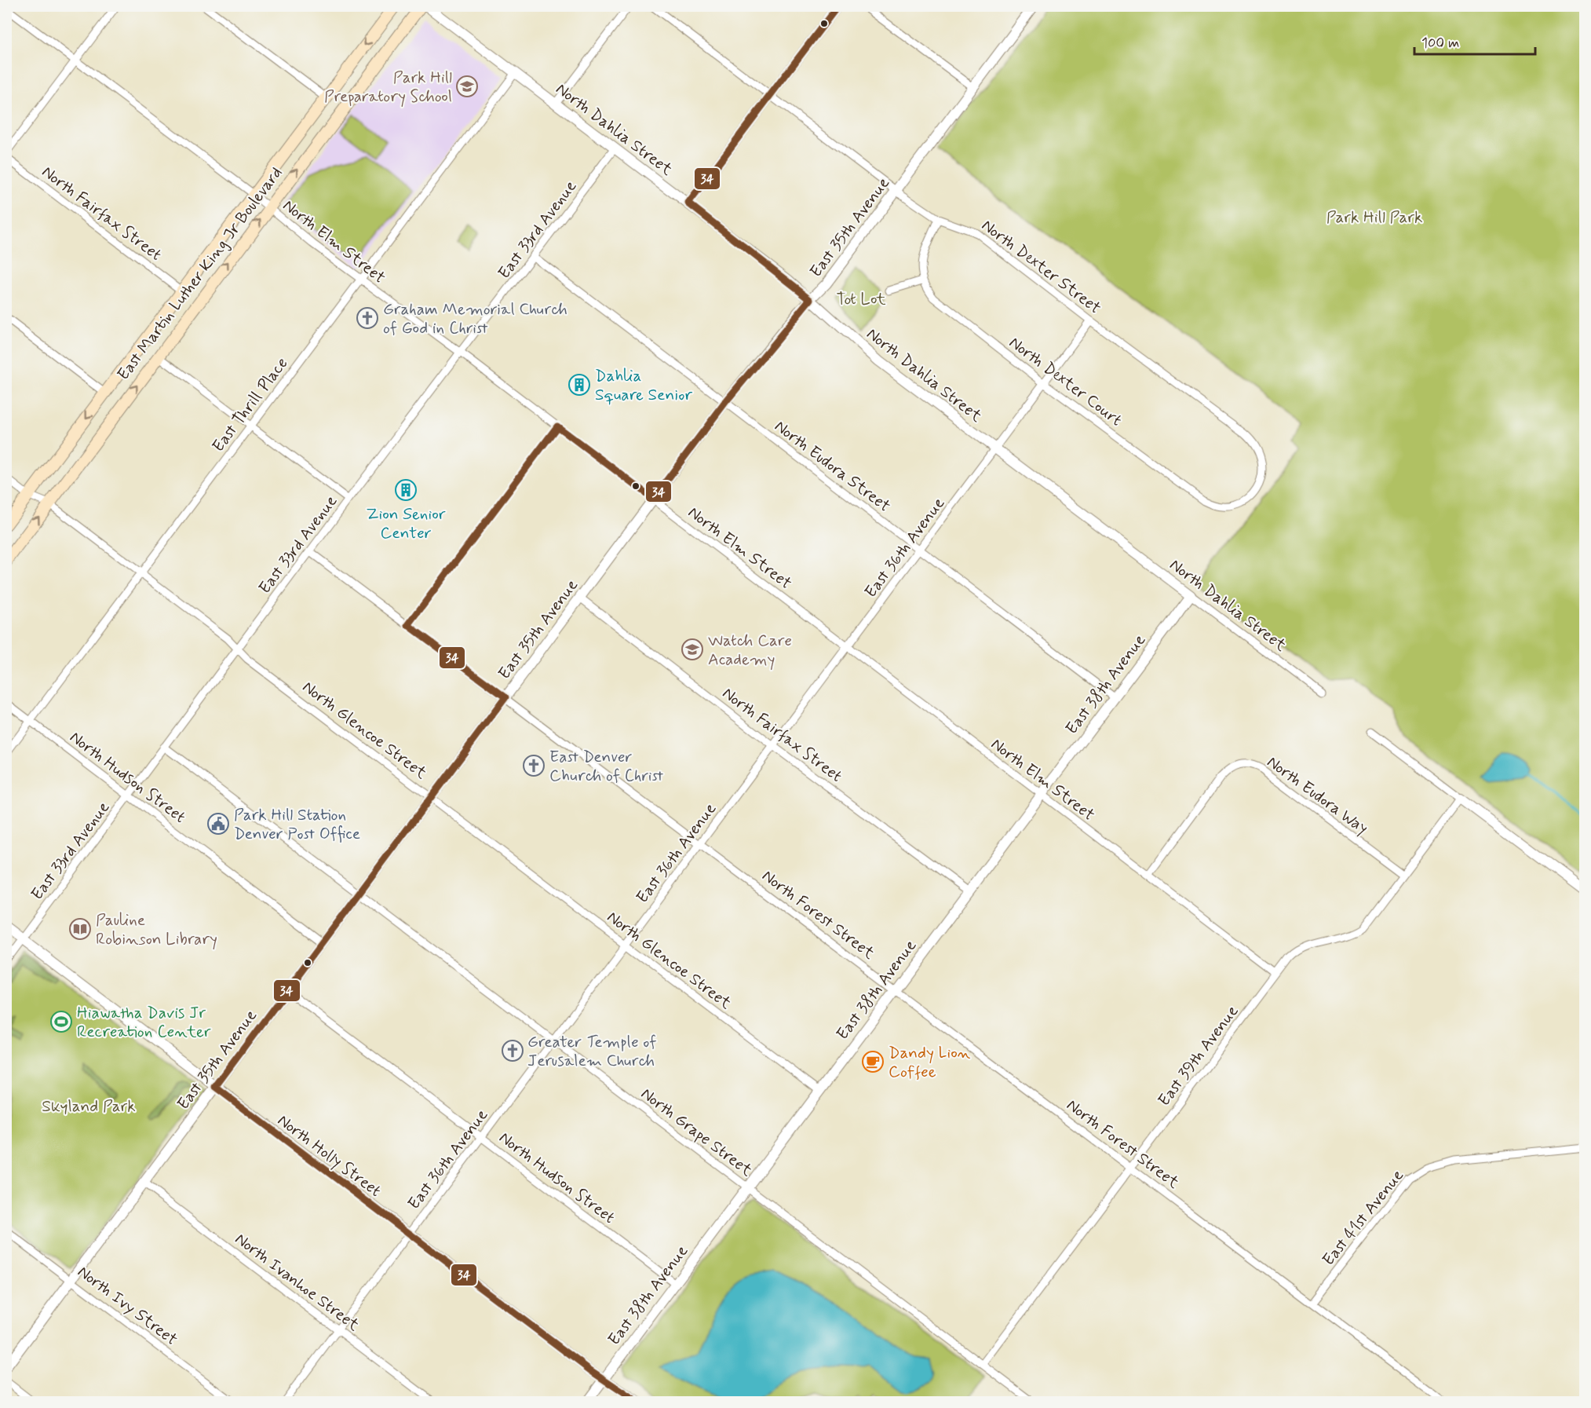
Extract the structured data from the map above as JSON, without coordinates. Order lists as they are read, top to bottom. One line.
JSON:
{"streets":{"main road":["East Martin Luther King Jr Boulevard"],"street":["North Dahlia Street","North Fairfax Street","East 35th Avenue","East 33rd Avenue","North Elm Street","North Dexter Street","North Dexter Court","East Thrill Place","North Eudora Street","East 36th Avenue","East 38th Avenue","North Glencoe Street","North Hudson Street","North Eudora Way","North Forest Street","East 39th Avenue","North Grape Street","North Holly Street","East 41st Avenue","North Ivanhoe Street","North Ivy Street"]},"crossings":[["North Dahlia Street","East 35th Avenue"],["North Dahlia Street","East 33rd Avenue"],["North Dahlia Street","East Thrill Place"],["North Dahlia Street","East 36th Avenue"],["North Dahlia Street","East 38th Avenue"],["North Fairfax Street","East 35th Avenue"],["North Fairfax Street","East Martin Luther King Jr Boulevard"],["North Fairfax Street","East 36th Avenue"],["North Fairfax Street","East 38th Avenue"],["East 35th Avenue","North Elm Street"],["East 35th Avenue","North Dexter Street"],["East 35th Avenue","North Eudora Street"],["East 35th Avenue","North Glencoe Street"],["East 35th Avenue","North Hudson Street"],["East 35th Avenue","North Forest Street"],["East 35th Avenue","North Grape Street"],["East 35th Avenue","North Holly Street"],["East 35th Avenue","North Ivanhoe Street"],["East 35th Avenue","North Ivy Street"],["East 33rd Avenue","North Elm Street"],["East 33rd Avenue","North Eudora Street"],["East 33rd Avenue","North Glencoe Street"],["East 33rd Avenue","North Hudson Street"],["East 33rd Avenue","North Forest Street"],["East 33rd Avenue","North Grape Street"],["East 33rd Avenue","North Holly Street"],["North Elm Street","East Martin Luther King Jr Boulevard"],["North Elm Street","East Thrill Place"],["North Elm Street","East 36th Avenue"],["North Elm Street","East 38th Avenue"],["North Elm Street","North Eudora Way"],["North Elm Street","East 39th Avenue"],["North Dexter Street","North Dexter Court"],["North Dexter Street","East 36th Avenue"],["East Martin Luther King Jr Boulevard","North Glencoe Street"],["North Dexter Court","East 36th Avenue"],["East Thrill Place","North Glencoe Street"],["East Thrill Place","North Hudson Street"],["North Eudora Street","East 36th Avenue"],["North Eudora Street","East 38th Avenue"],["East 36th Avenue","North Glencoe Street"],["East 36th Avenue","North Hudson Street"],["East 36th Avenue","North Forest Street"],["East 36th Avenue","North Grape Street"],["East 36th Avenue","North Holly Street"],["East 36th Avenue","North Ivanhoe Street"],["East 38th Avenue","North Glencoe Street"],["East 38th Avenue","North Hudson Street"],["East 38th Avenue","North Forest Street"],["East 38th Avenue","North Grape Street"],["East 38th Avenue","North Holly Street"],["North Eudora Way","East 39th Avenue"],["North Forest Street","East 39th Avenue"],["North Forest Street","East 41st Avenue"],["East 39th Avenue","North Grape Street"]],"parks":["Park Hill Park","Tot Lot","Skyland Park"],"places":{"school or university":["Park Hill Preparatory School","Watch Care Academy"],"church":["Graham Memorial Church of God in Christ","East Denver Church of Christ","Greater Temple of Jerusalem Church"],"building":["Dahlia Square Senior","Zion Senior Center"],"public building":["Park Hill Station Denver Post Office"],"library":["Pauline Robinson Library"],"sports":["Hiawatha Davis Jr Recreation Center"],"cafe":["Dandy Lion Coffee"]},"lines":["transit line 34"],"scale_bar":"100 m"}
